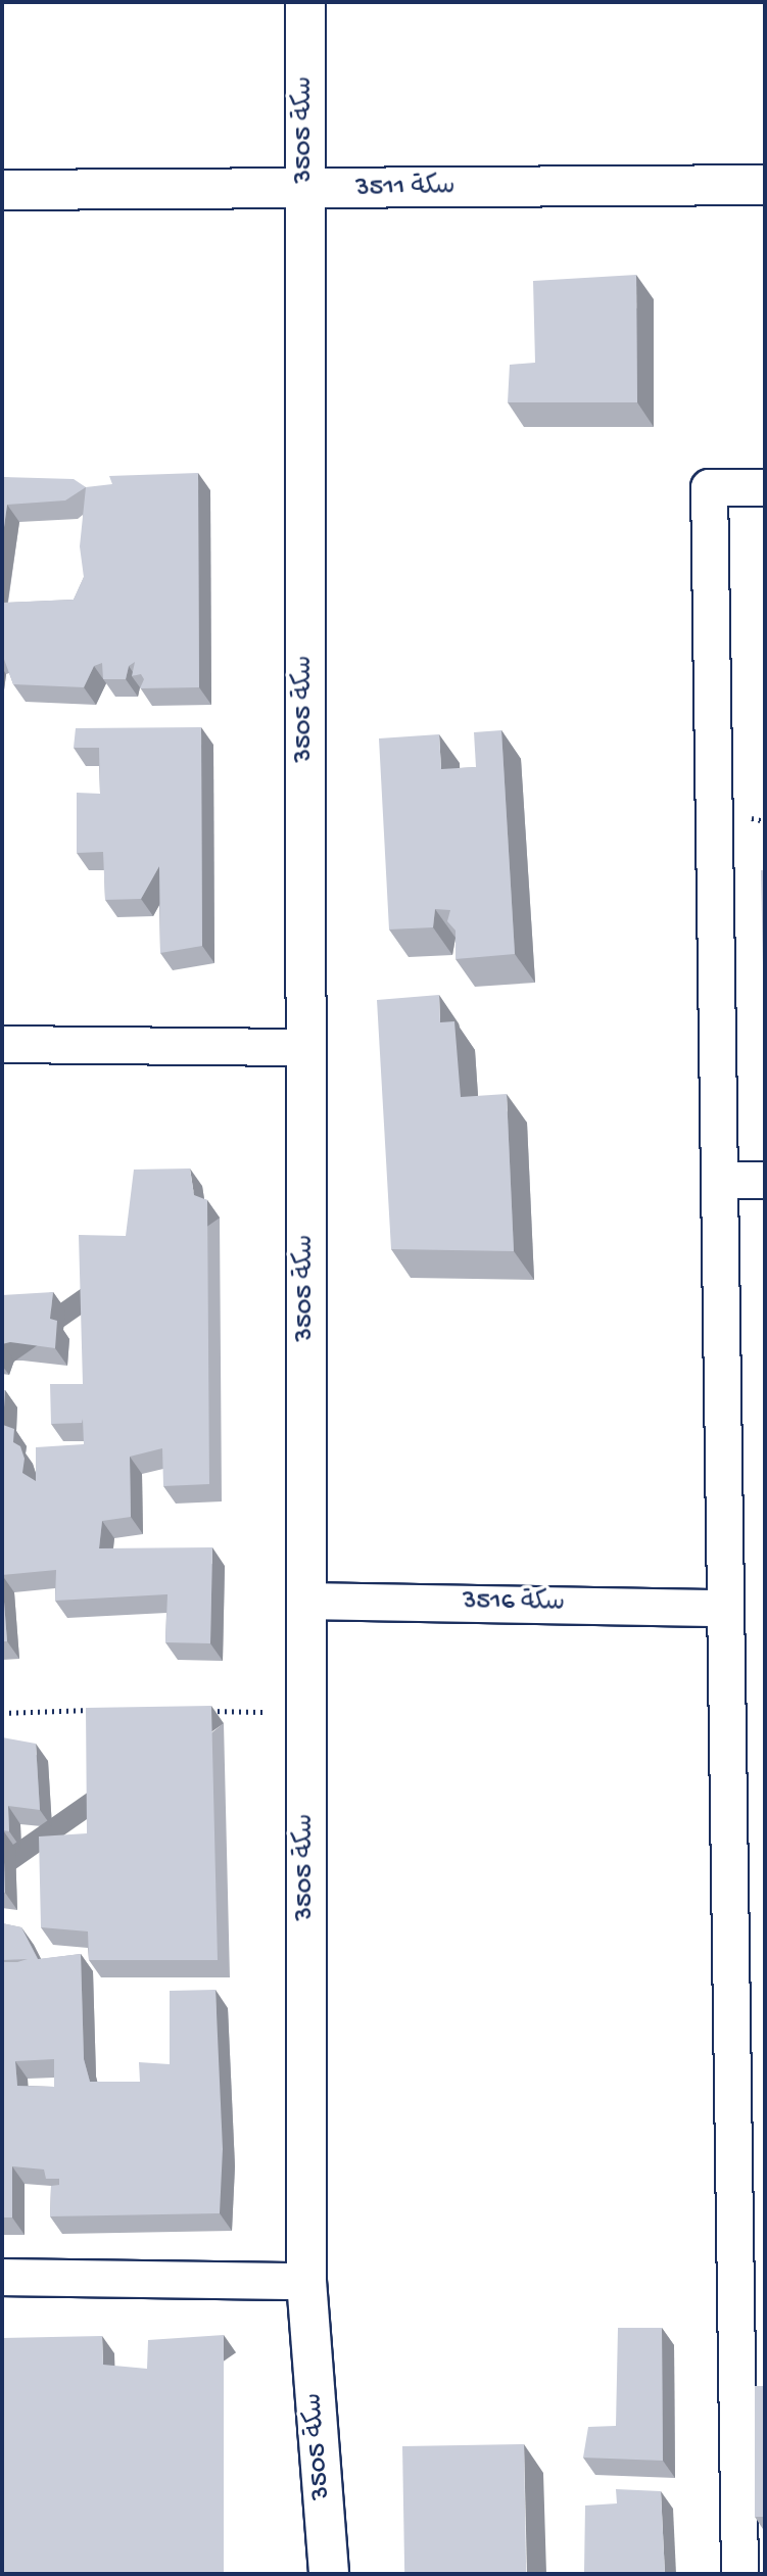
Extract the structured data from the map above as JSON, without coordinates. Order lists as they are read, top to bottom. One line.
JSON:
{"streets":{"street":["سكة 3505","سكة 3511","سكة 3516"]},"crossings":[["سكة 3505","سكة 3511"],["سكة 3505","سكة 3516"]]}
